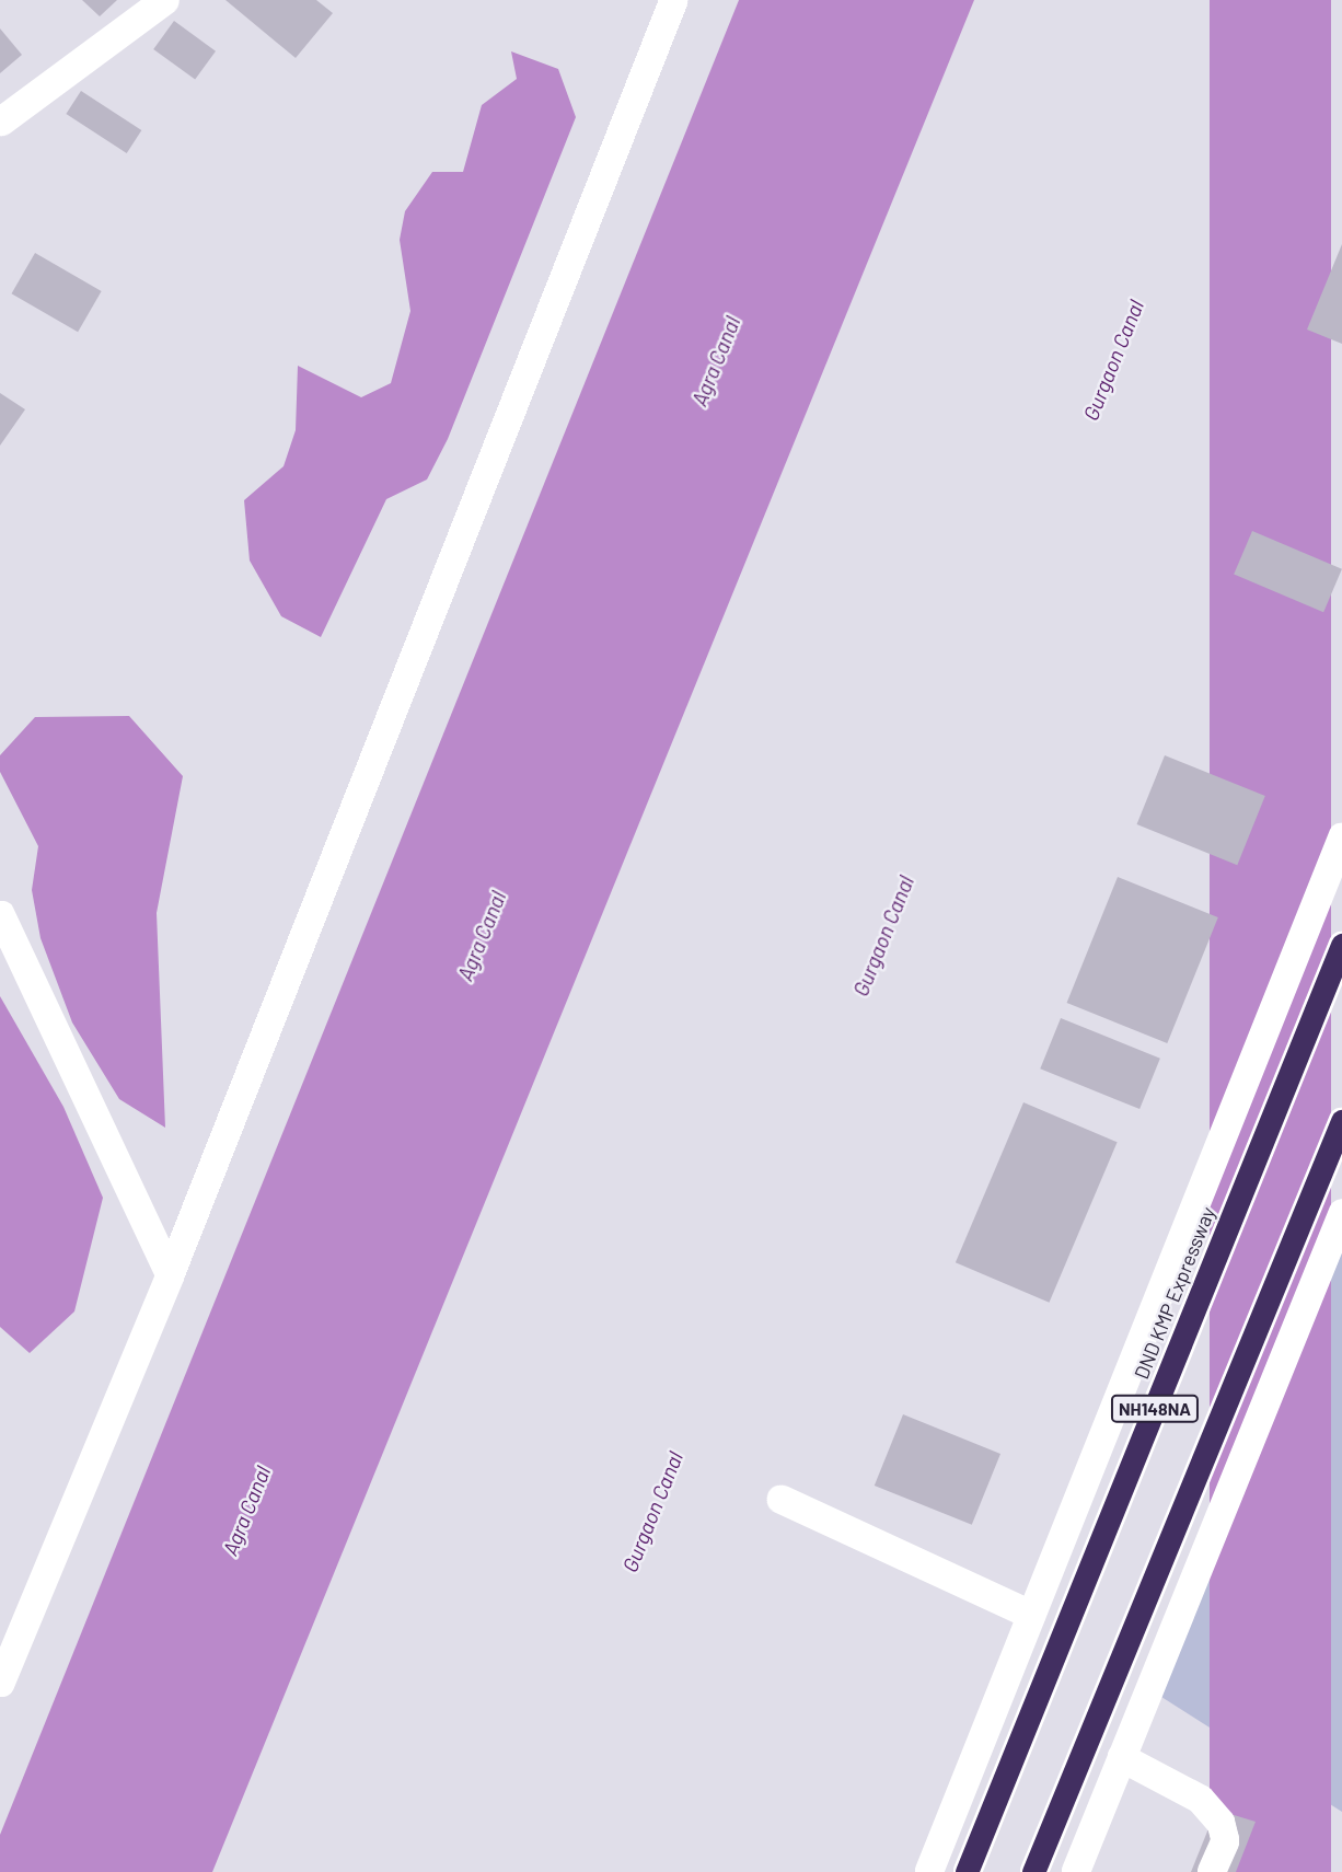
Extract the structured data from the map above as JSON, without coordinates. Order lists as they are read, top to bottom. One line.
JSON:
{"streets":{"highway":["DND KMP Expressway","NH148NA"]},"water":["Gurgaon Canal","Agra Canal"]}
